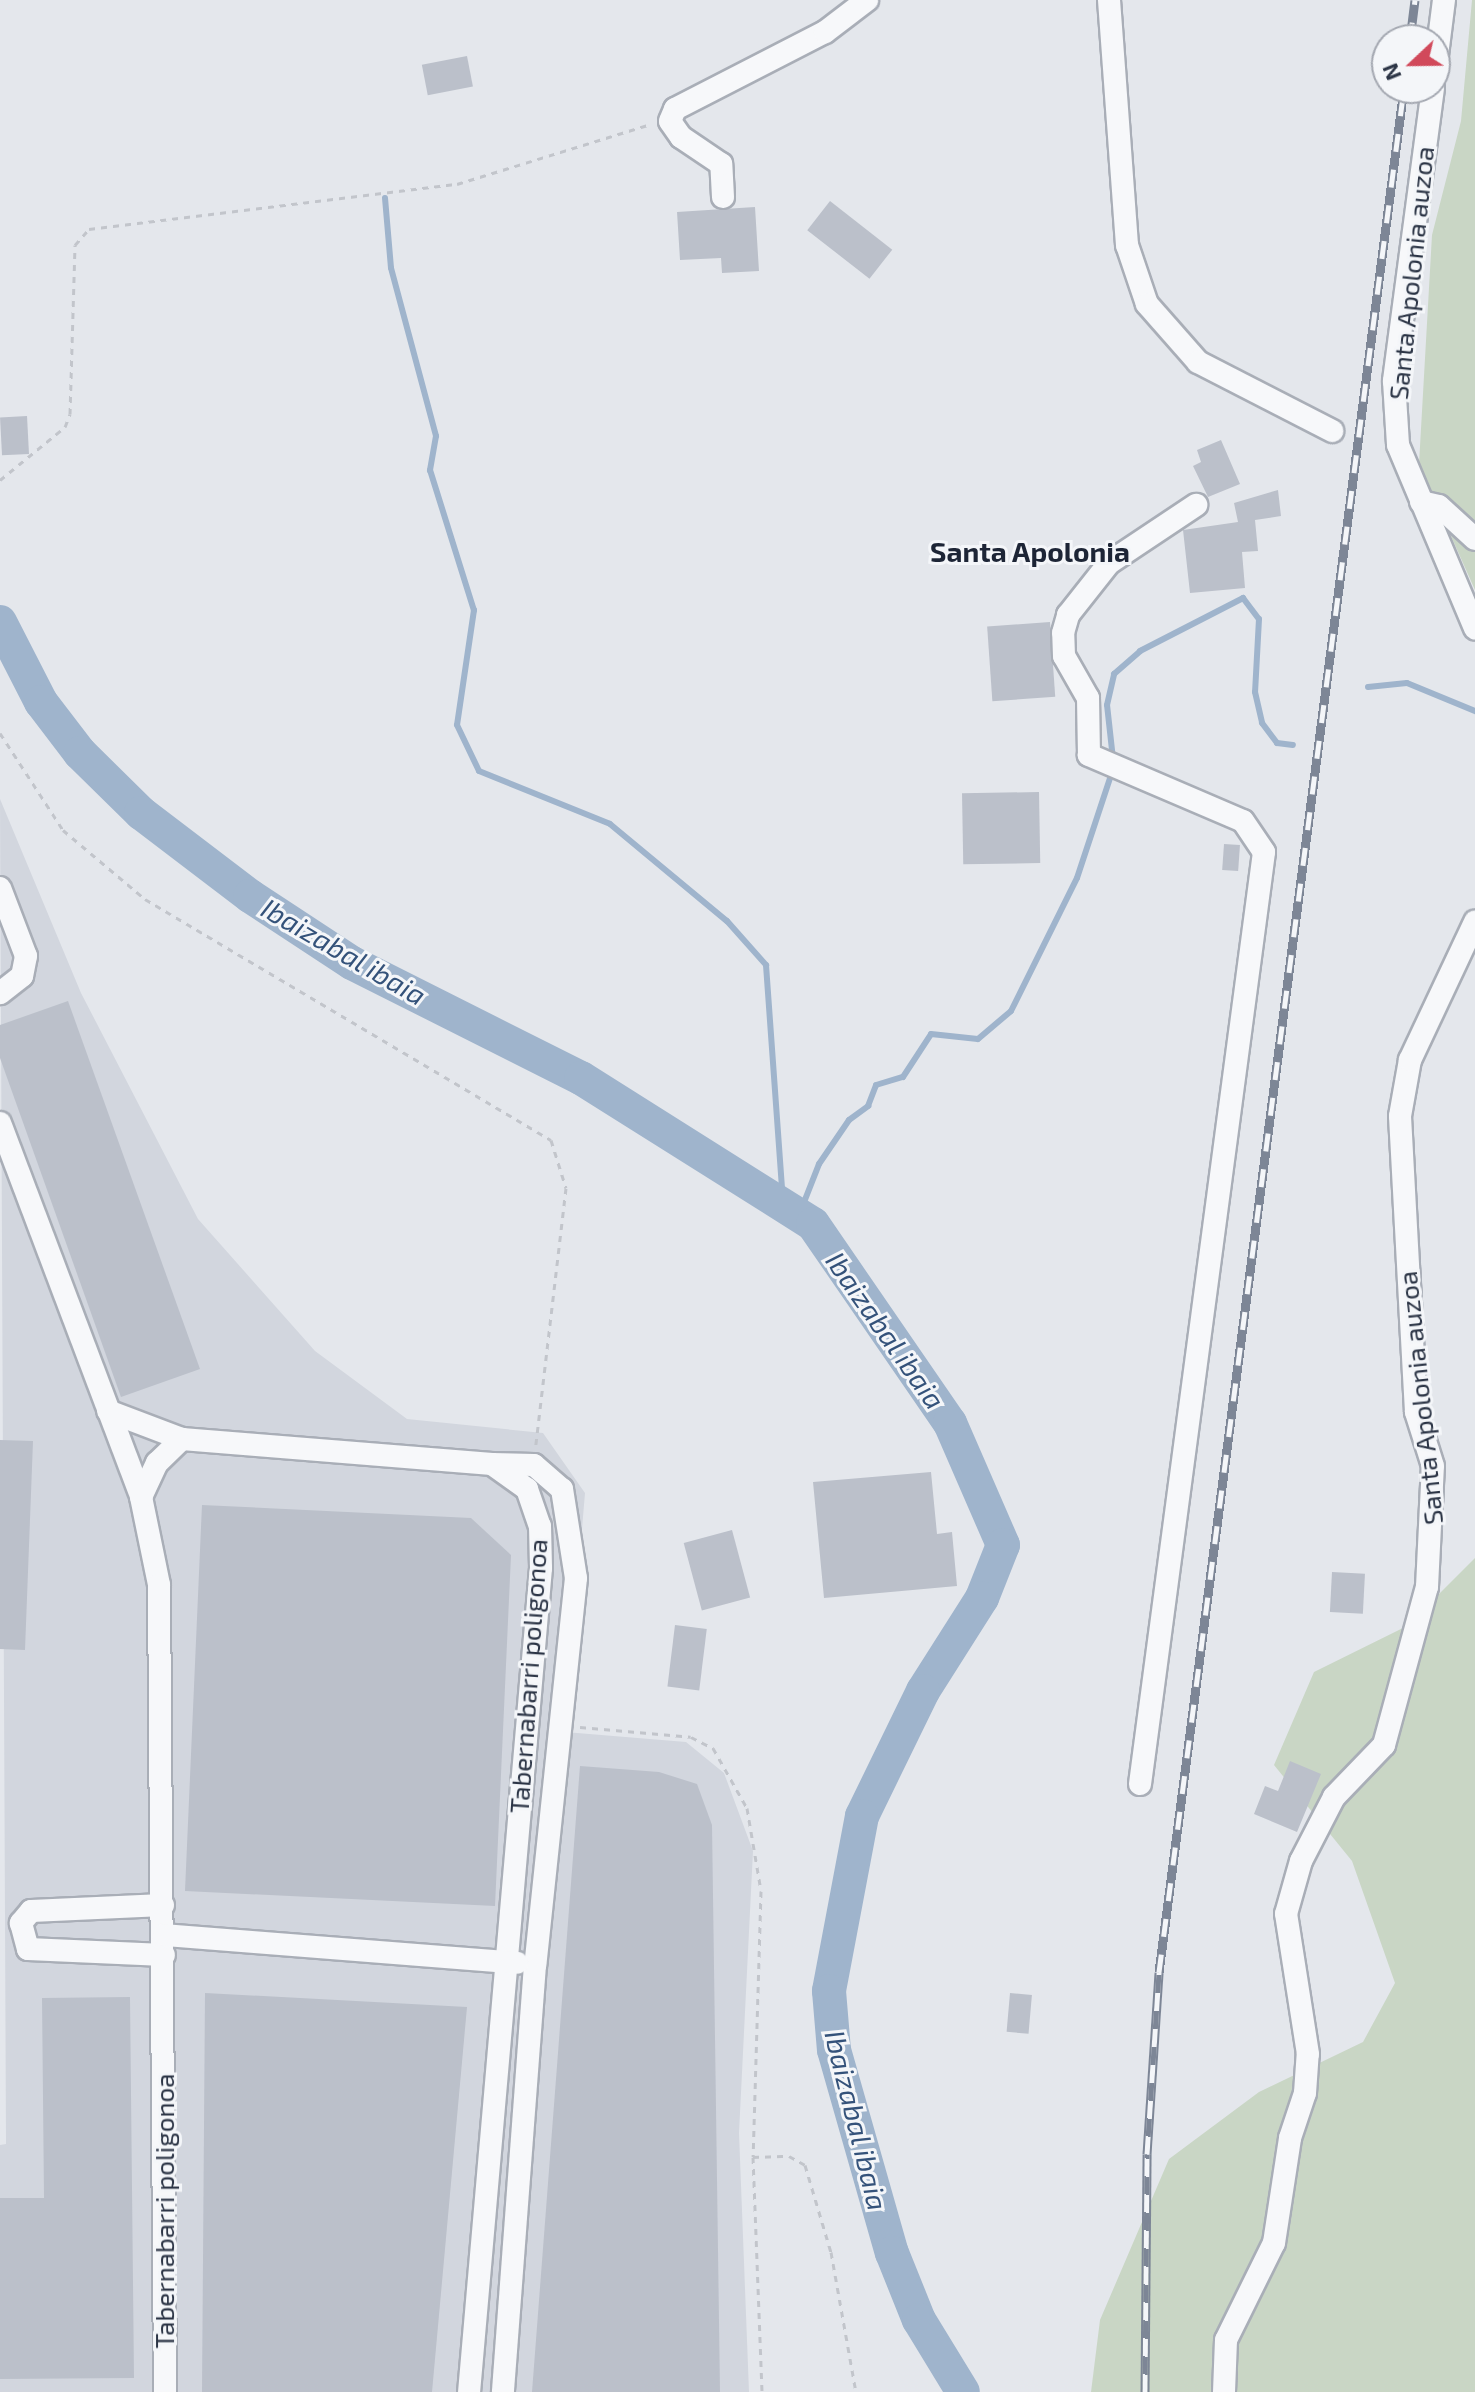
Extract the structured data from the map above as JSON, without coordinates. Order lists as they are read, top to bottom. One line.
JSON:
{"streets":{"street":["Santa Apolonia auzoa","Tabernabarri poligonoa"]},"districts":["Santa Apolonia"],"water":["Ibaizabal ibaia"],"north":"left"}
